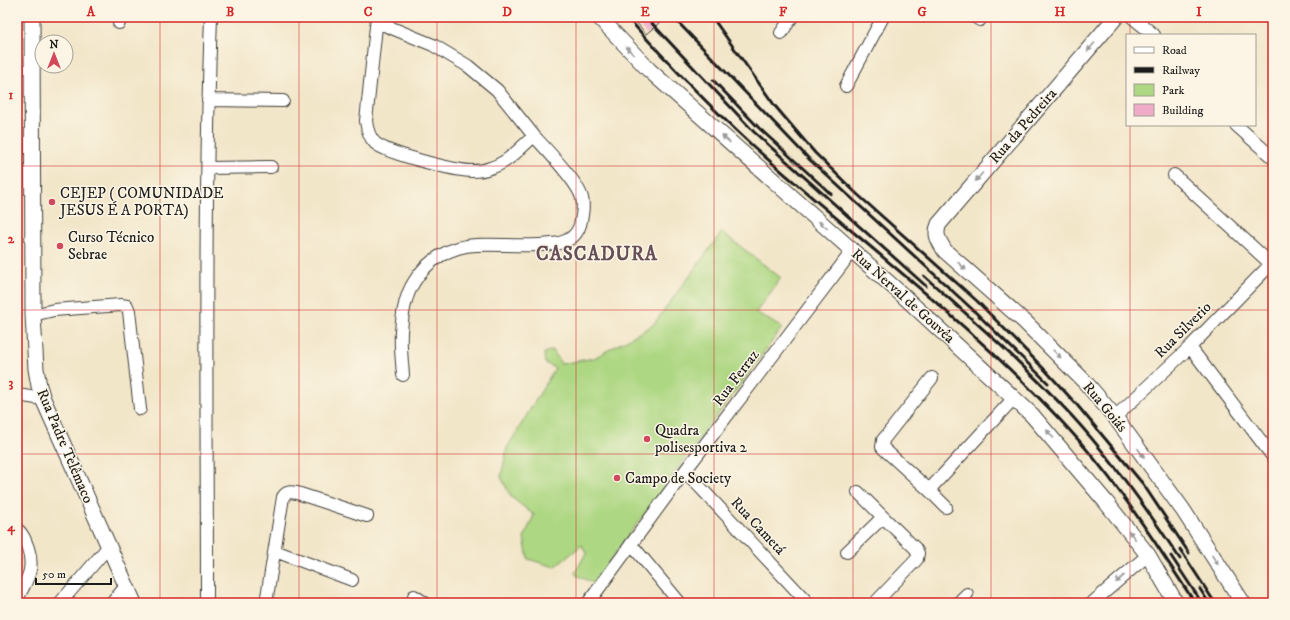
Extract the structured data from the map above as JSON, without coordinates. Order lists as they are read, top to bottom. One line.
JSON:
{"streets":{"main road":["Rua da Pedreira","Rua Nerval de Gouvêa","Rua Goiás","Rua Padre Telêmaco"],"street":["Rua Silverio","Rua Ferraz","Rua Cametá"]},"crossings":[["Rua da Pedreira","Rua Goiás"],["Rua Nerval de Gouvêa","Rua Ferraz"],["Rua Silverio","Rua Goiás"],["Rua Ferraz","Rua Cametá"]],"one_way":["Rua da Pedreira","Rua Nerval de Gouvêa","Rua Goiás"],"districts":["CASCADURA"],"places":["CEJEP ( COMUNIDADE JESUS É A PORTA)","Curso Técnico Sebrae","Quadra polisesportiva 2","Campo de Society"],"legend":["Road","Railway","Park","Building"],"scale_bar":"50 m","north":"top","grid":{"columns":["A","B","C","D","E","F","G","H","I"],"rows":["1","2","3","4"]}}
